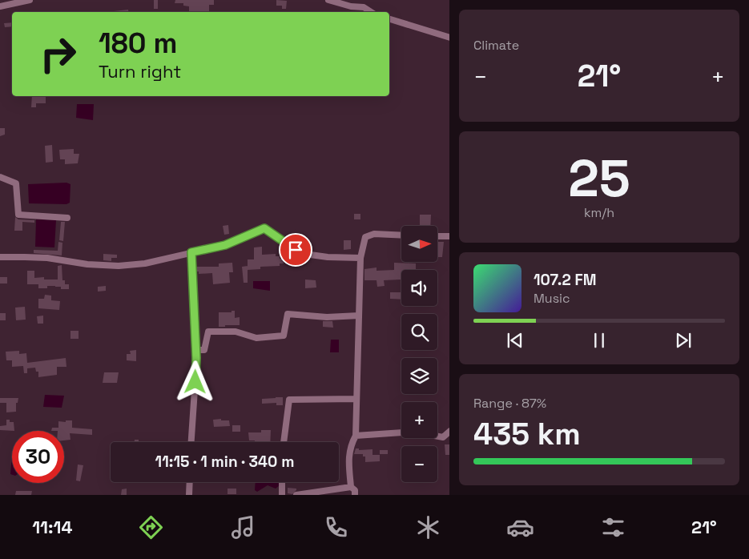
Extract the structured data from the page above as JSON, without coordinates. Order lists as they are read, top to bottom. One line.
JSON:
{"north":"right","page":{"tile":["Climate",["25","km/h"],["Range · 87%","435 km"]],"turn":["180 m","Turn right"],"heat":["−","21°","+"],"map_buttons":["+","−"],"song":["107.2 FM","Music"],"limit":"30","trip":"11:15 · 1 min · 340 m","tabs":["11:14","21°"]}}
